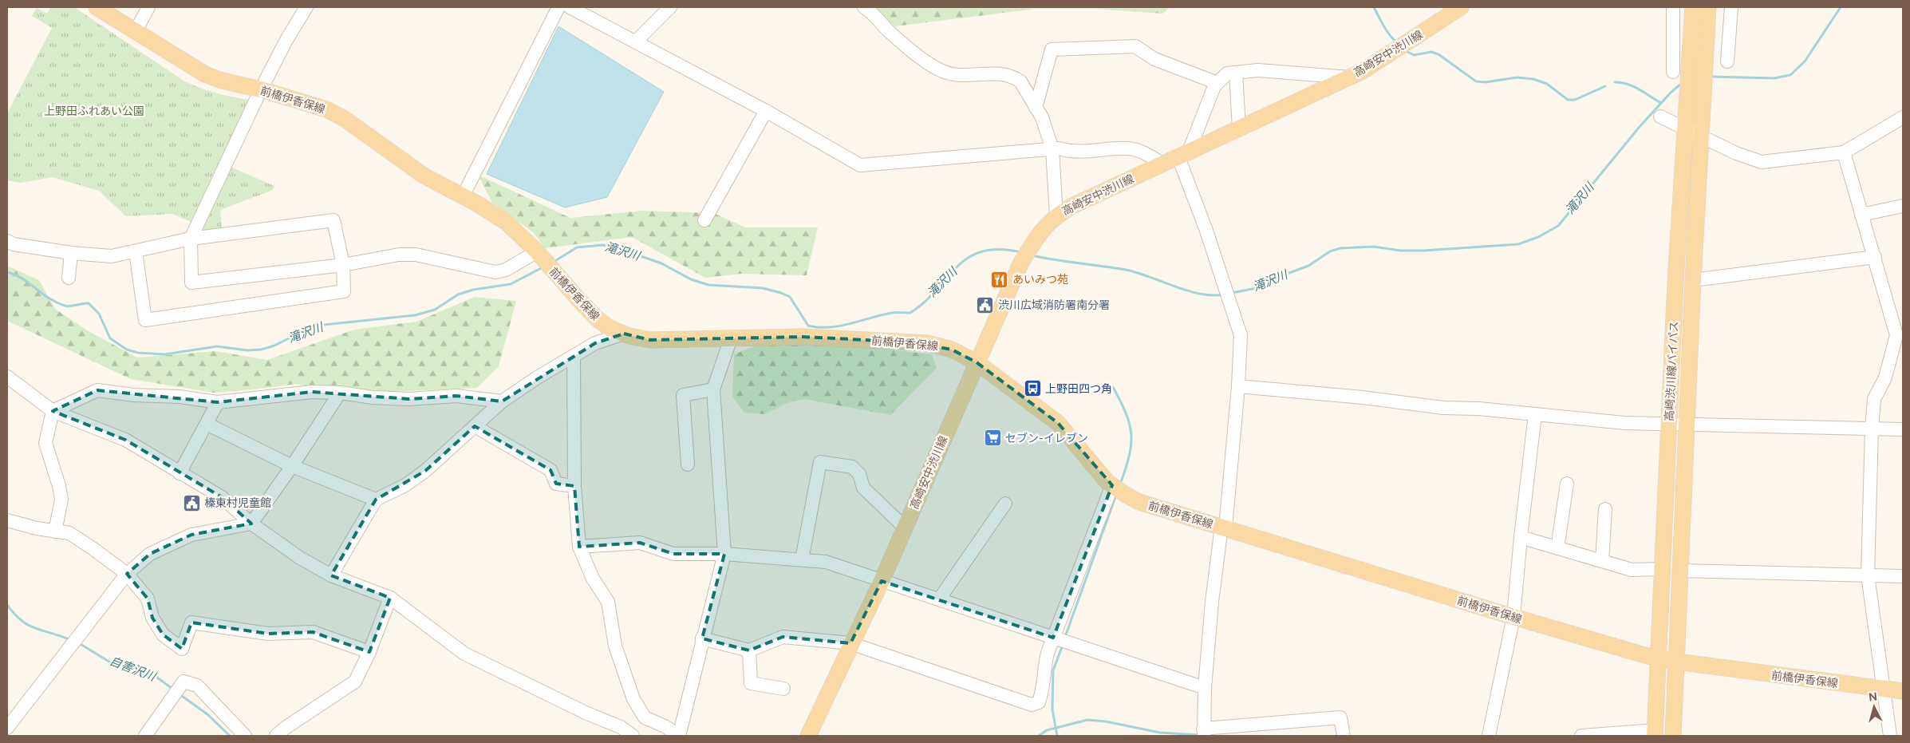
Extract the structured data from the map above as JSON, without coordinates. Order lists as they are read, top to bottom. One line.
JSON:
{"streets":{"main road":["高崎安中渋川線","前橋伊香保線","高崎渋川線バイパス"]},"crossings":[["高崎安中渋川線","前橋伊香保線"],["前橋伊香保線","高崎渋川線バイパス"]],"water":["滝沢川","自害沢川"],"parks":["上野田ふれあい公園"],"places":{"restaurant":["あいみつ苑"],"public building":["渋川広域消防署南分署","榛東村児童館"],"bus stop":["上野田四つ角"],"supermarket":["セブン-イレブン"]},"north":"top"}
